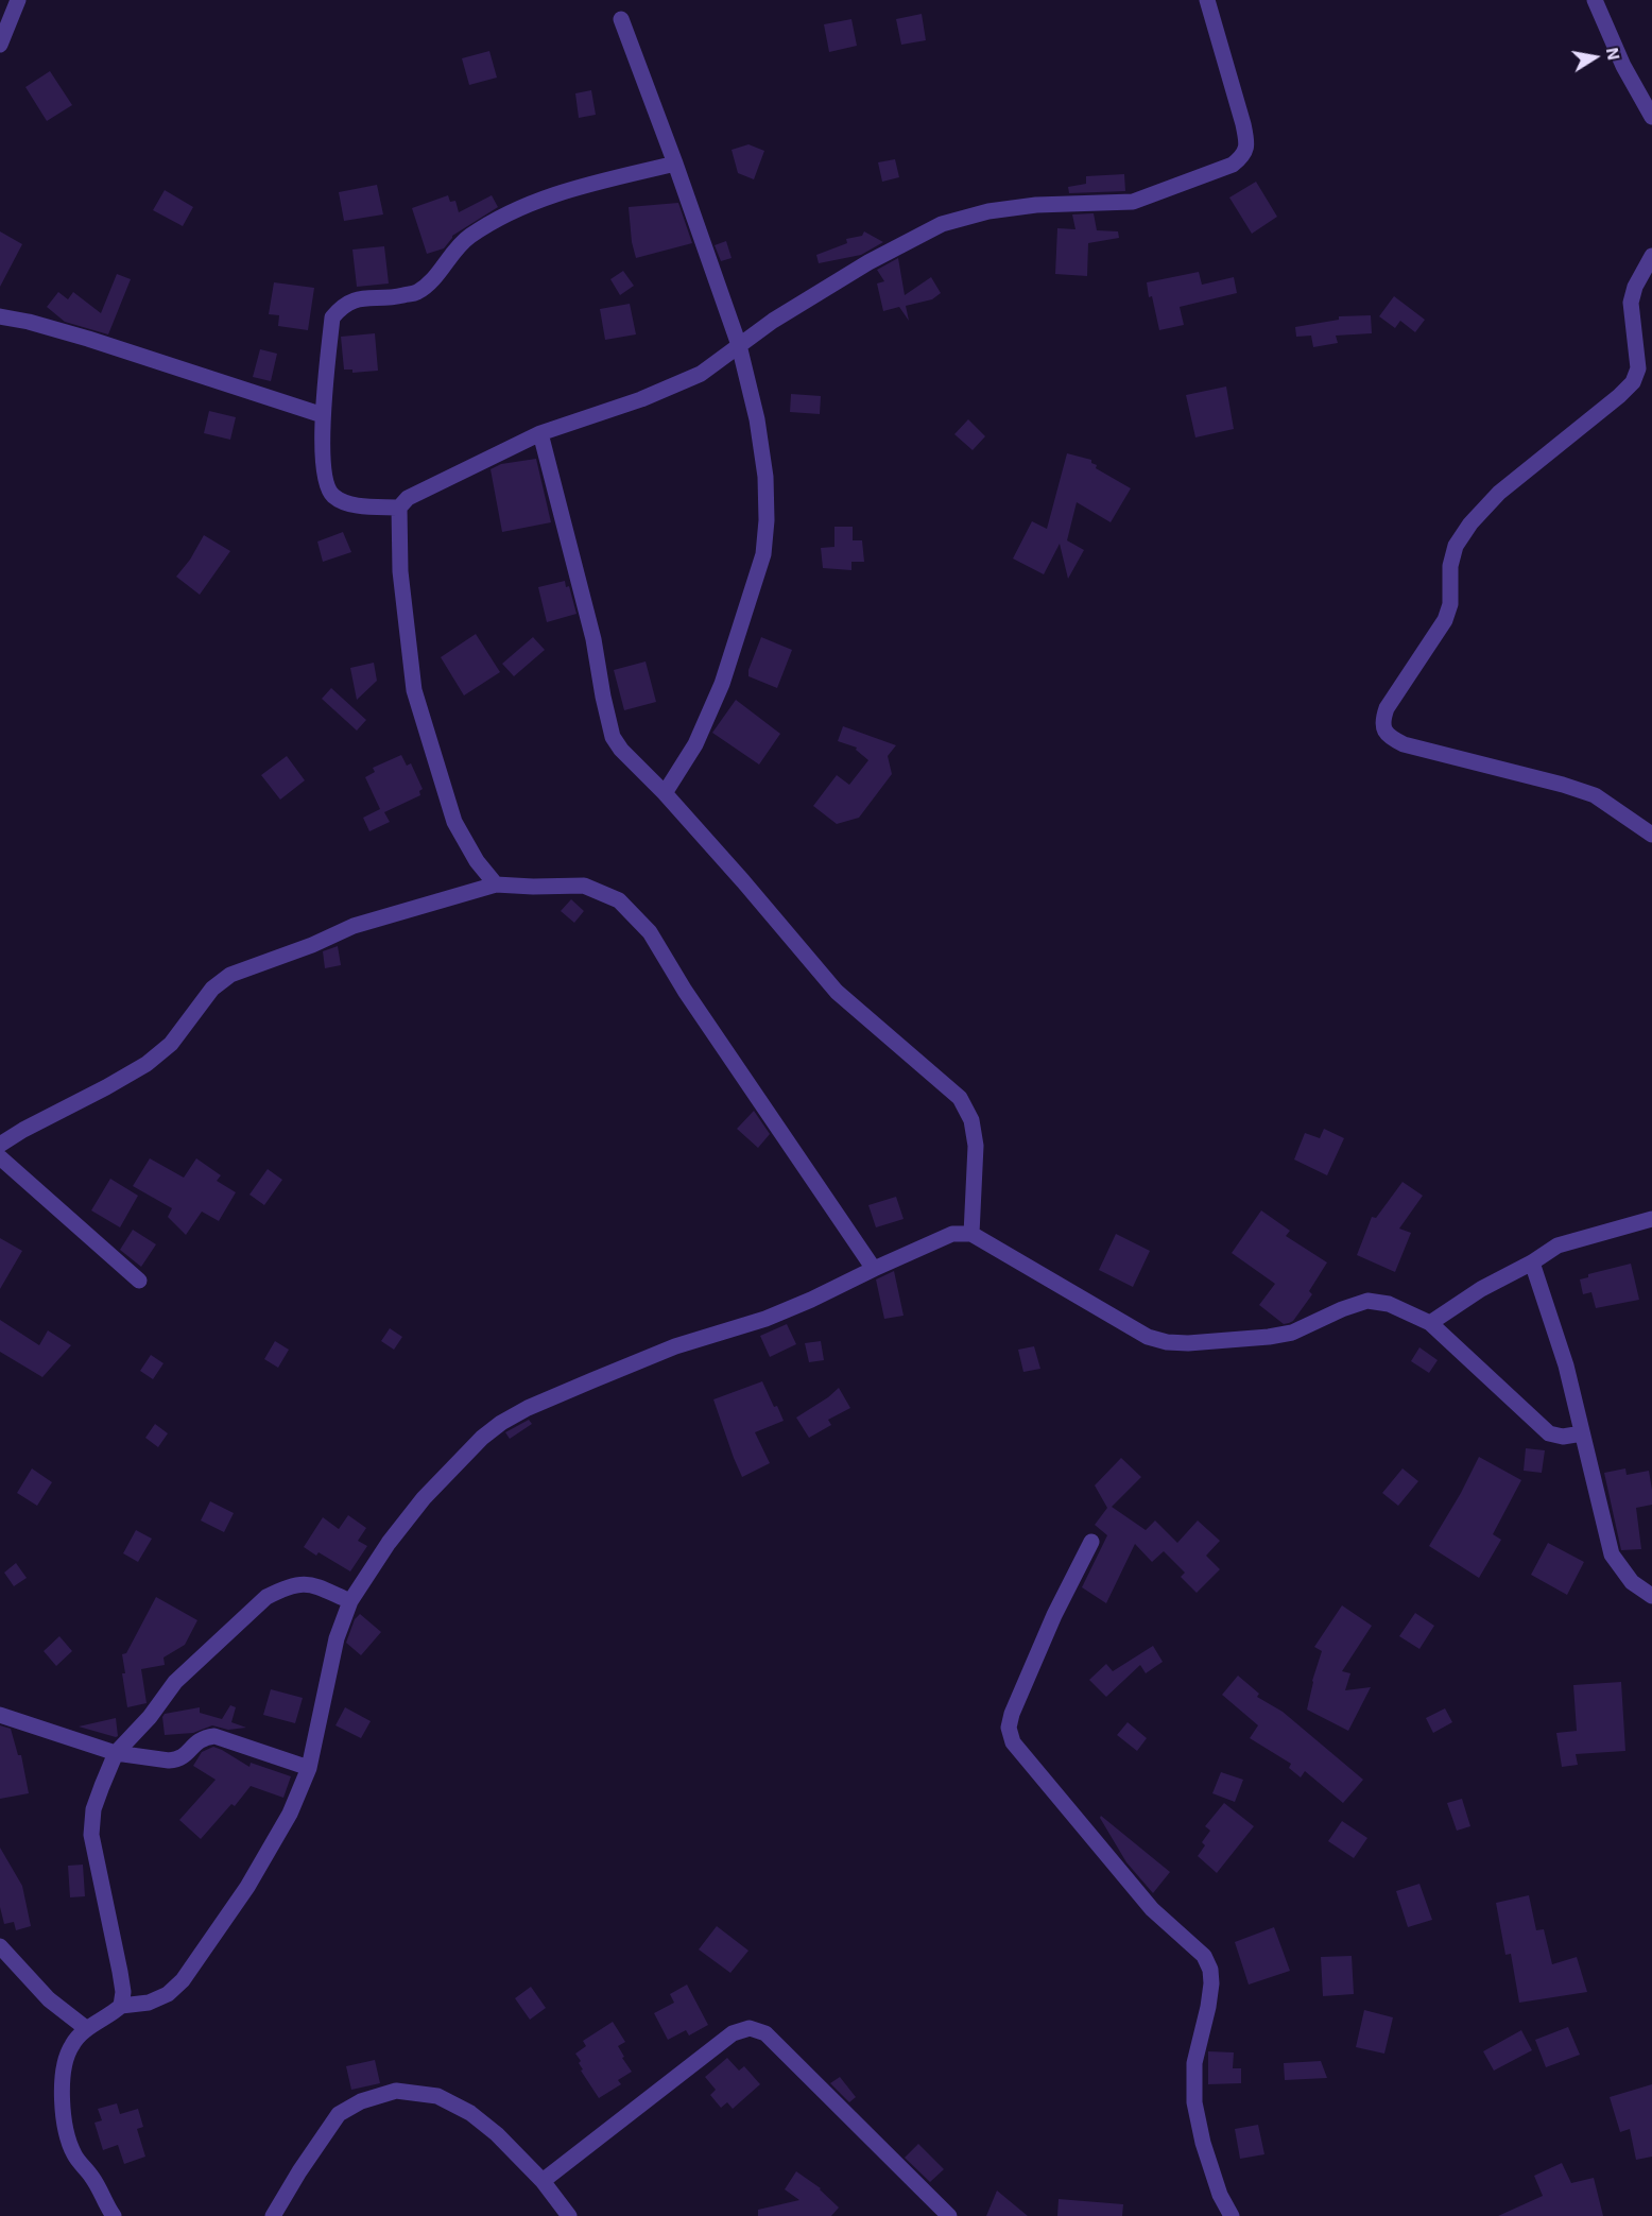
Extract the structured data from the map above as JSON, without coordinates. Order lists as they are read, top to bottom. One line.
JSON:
{"north":"right"}
